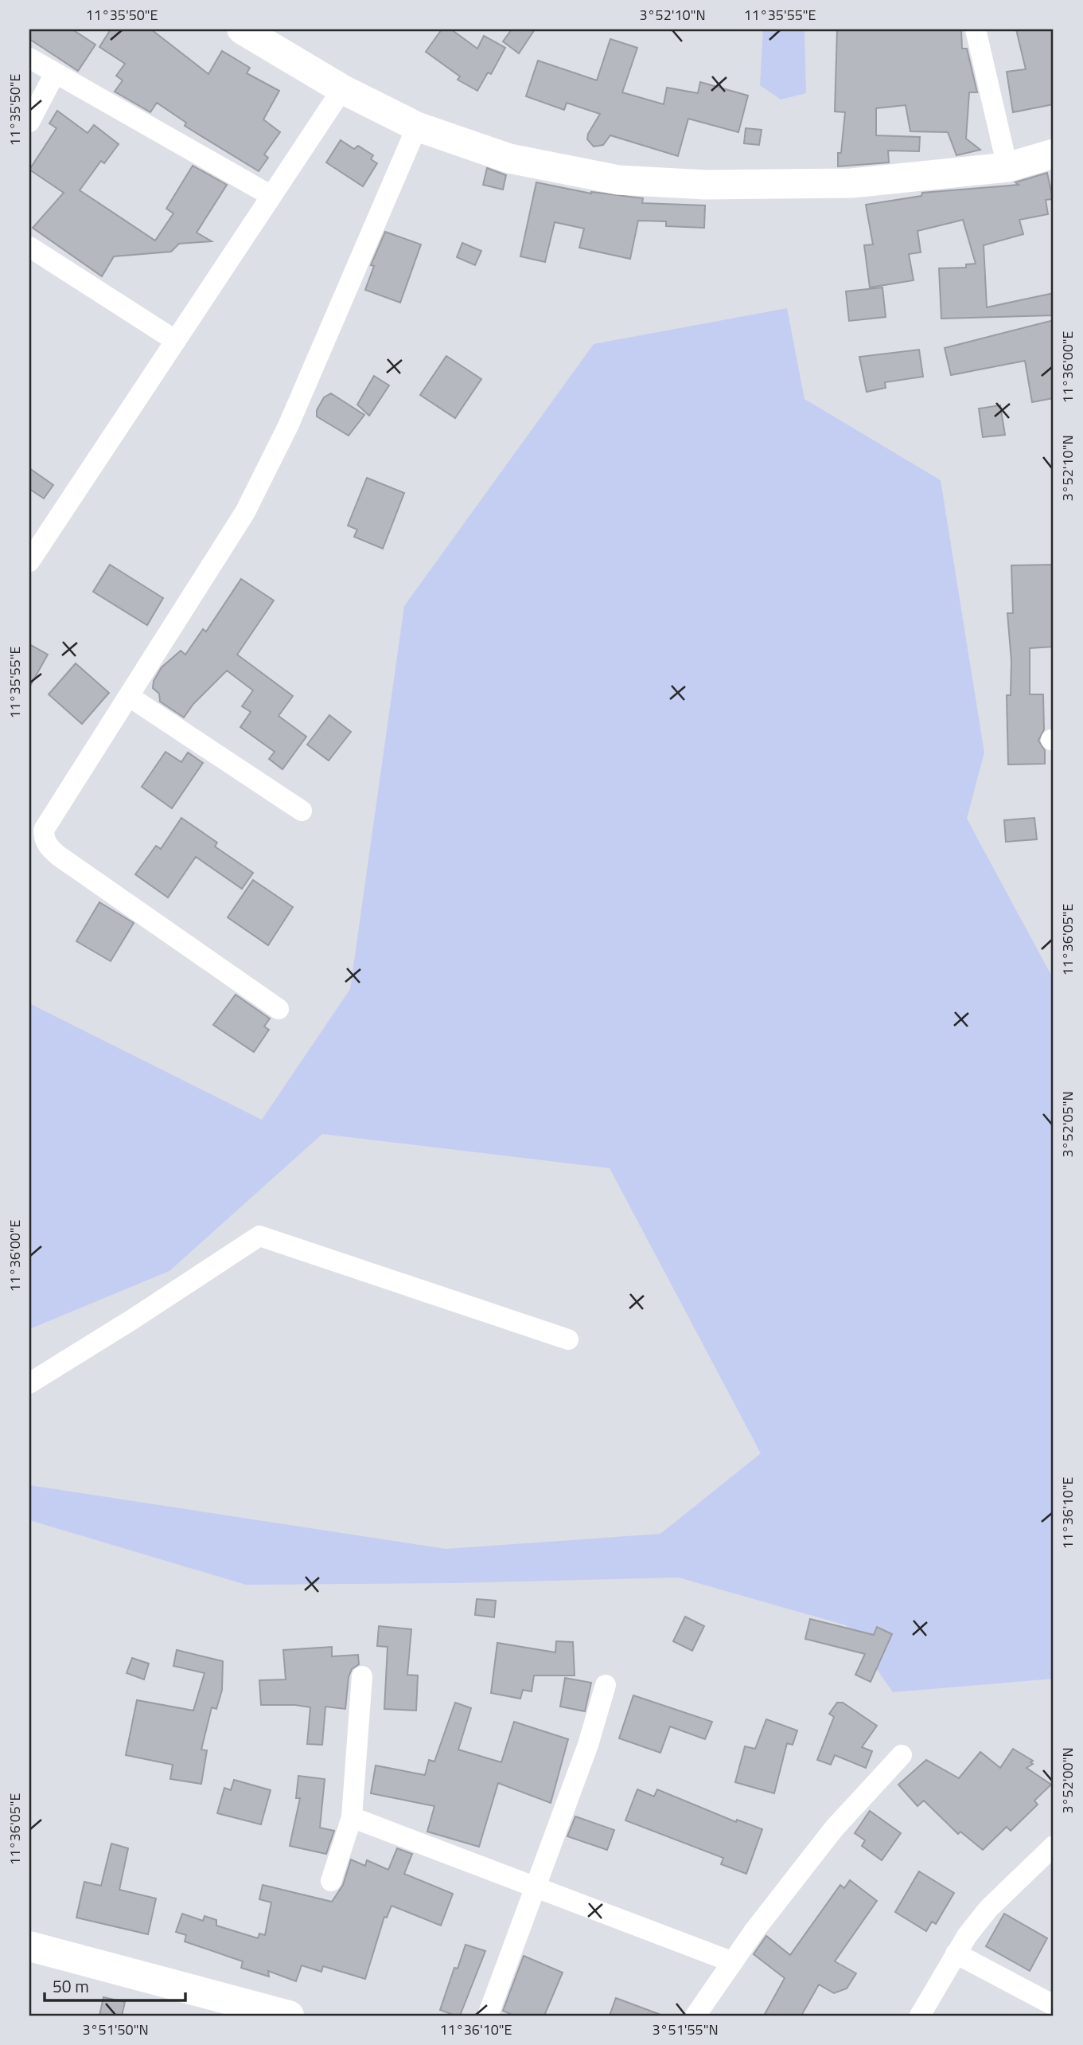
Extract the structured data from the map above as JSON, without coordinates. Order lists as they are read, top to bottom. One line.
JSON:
{"scale_bar":"50 m","coordinates":["11°35'50\"E","3°52'10\"N","11°35'55\"E","11°36'00\"E","11°36'05\"E","3°52'05\"N","11°36'10\"E","3°52'00\"N","3°51'50\"N","3°51'55\"N"]}
